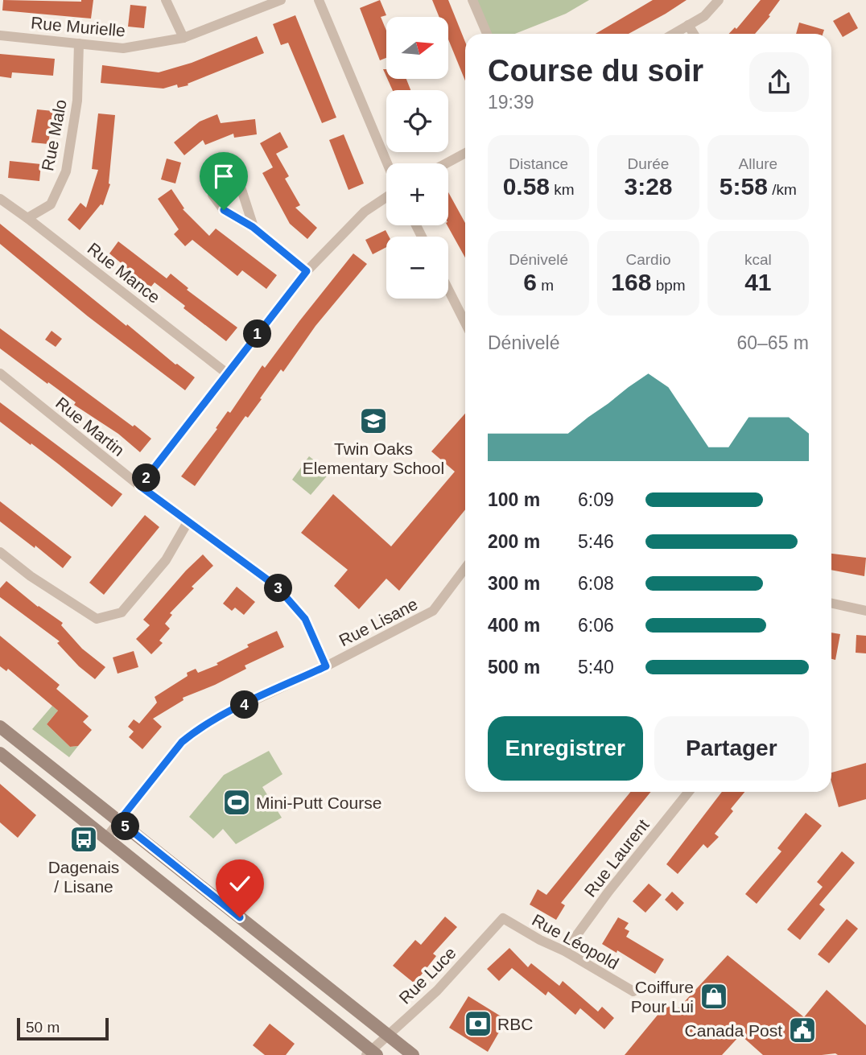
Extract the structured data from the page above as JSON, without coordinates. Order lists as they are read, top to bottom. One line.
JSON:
{"streets":{"street":["Rue Murielle","Rue Malo","Rue Mance","Rue Martin","Rue Lisane","Rue Laurent","Rue Léopold","Rue Luce"]},"crossings":[["Rue Murielle","Rue Malo"],["Rue Malo","Rue Mance"],["Rue Martin","Rue Lisane"],["Rue Laurent","Rue Léopold"],["Rue Léopold","Rue Luce"]],"places":{"school or university":["Twin Oaks Elementary School"],"sports":["Mini-Putt Course"],"bus stop":["Dagenais / Lisane"],"shop":["Coiffure Pour Lui"],"bank":["RBC"],"public building":["Canada Post"]},"scale_bar":"50 m","north":"right","page":{"map_buttons":["+","−"],"heading":["Course du soir","19:39"],"stats":[["Distance","0.58 km"],["Durée","3:28"],["Allure","5:58 /km"],["Dénivelé","6 m"],["Cardio","168 bpm"],["kcal","41"]],"pins":["1","2","3","4","5"],"chart":["Dénivelé","60–65 m"],"list":[{"name":"100 m","note":"6:09"},{"name":"200 m","note":"5:46"},{"name":"300 m","note":"6:08"},{"name":"400 m","note":"6:06"},{"name":"500 m","note":"5:40"}],"buttons":["Enregistrer","Partager"],"scale":"50 m"}}
